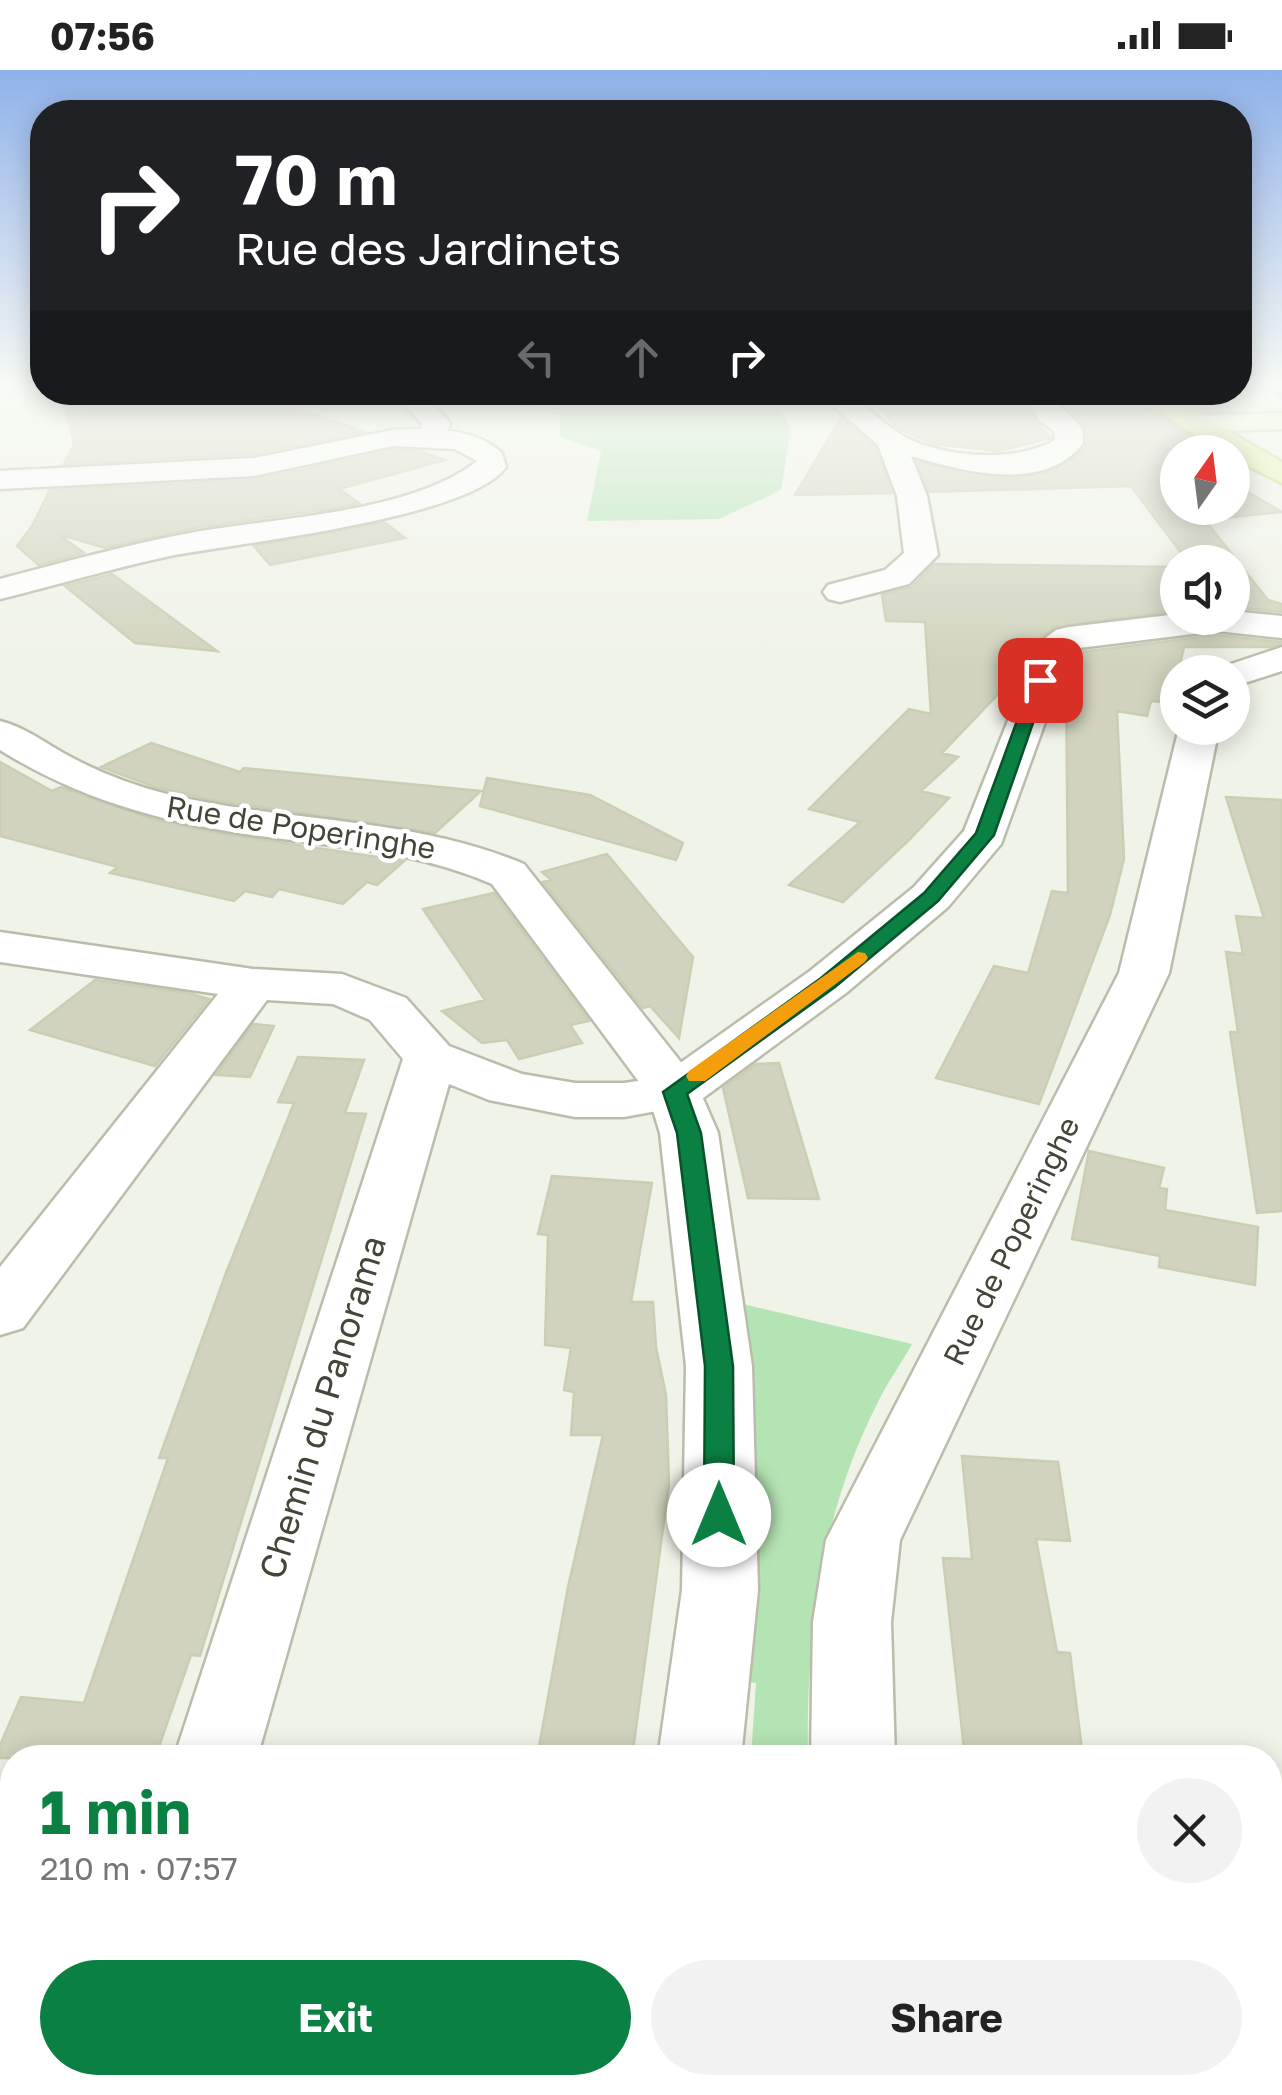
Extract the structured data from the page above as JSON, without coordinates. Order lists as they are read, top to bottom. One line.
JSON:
{"streets":{"street":["Rue de Poperinghe","Chemin du Panorama"]},"north":"top","page":{"status":"07:56","turn":["70 m","Rue des Jardinets"],"heading":["1 min","210 m · 07:57"],"buttons":["Exit","Share"]}}
